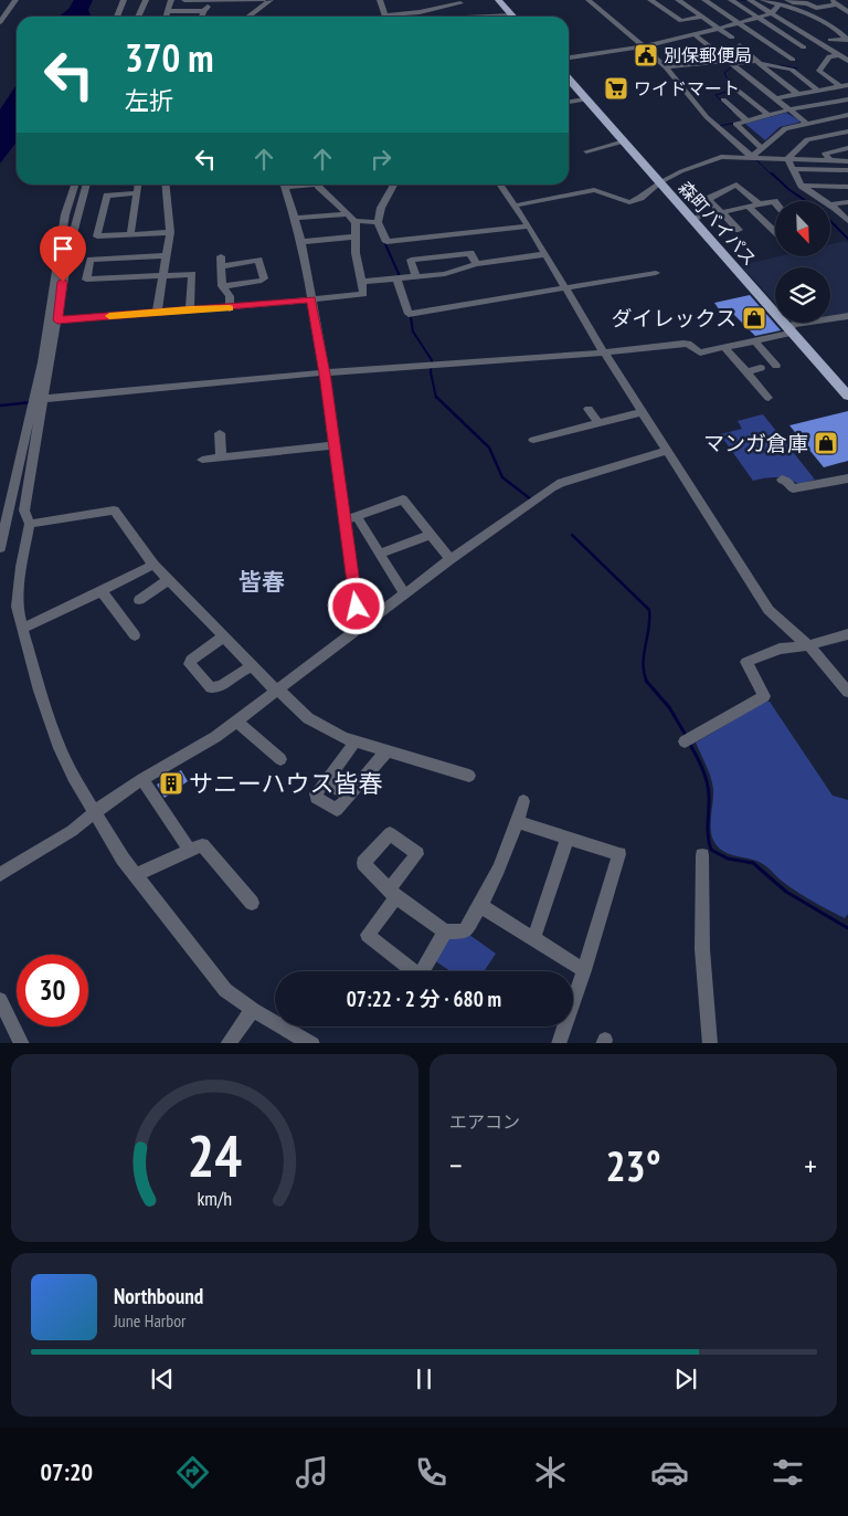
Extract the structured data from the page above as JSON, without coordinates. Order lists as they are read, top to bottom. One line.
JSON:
{"streets":{"main road":["森町バイパス"]},"districts":["皆春"],"places":{"public building":["別保郵便局"],"supermarket":["ワイドマート"],"shop":["ダイレックス","マンガ倉庫"],"building":["サニーハウス皆春"]},"north":"bottom right","page":{"turn":["370 m","左折"],"limit":"30","trip":"07:22 · 2 分 · 680 m","tile":"エアコン","heat":["−","23°","+"],"song":["Northbound","June Harbor"],"tabs":"07:20","gauge":["24","km/h"]}}
